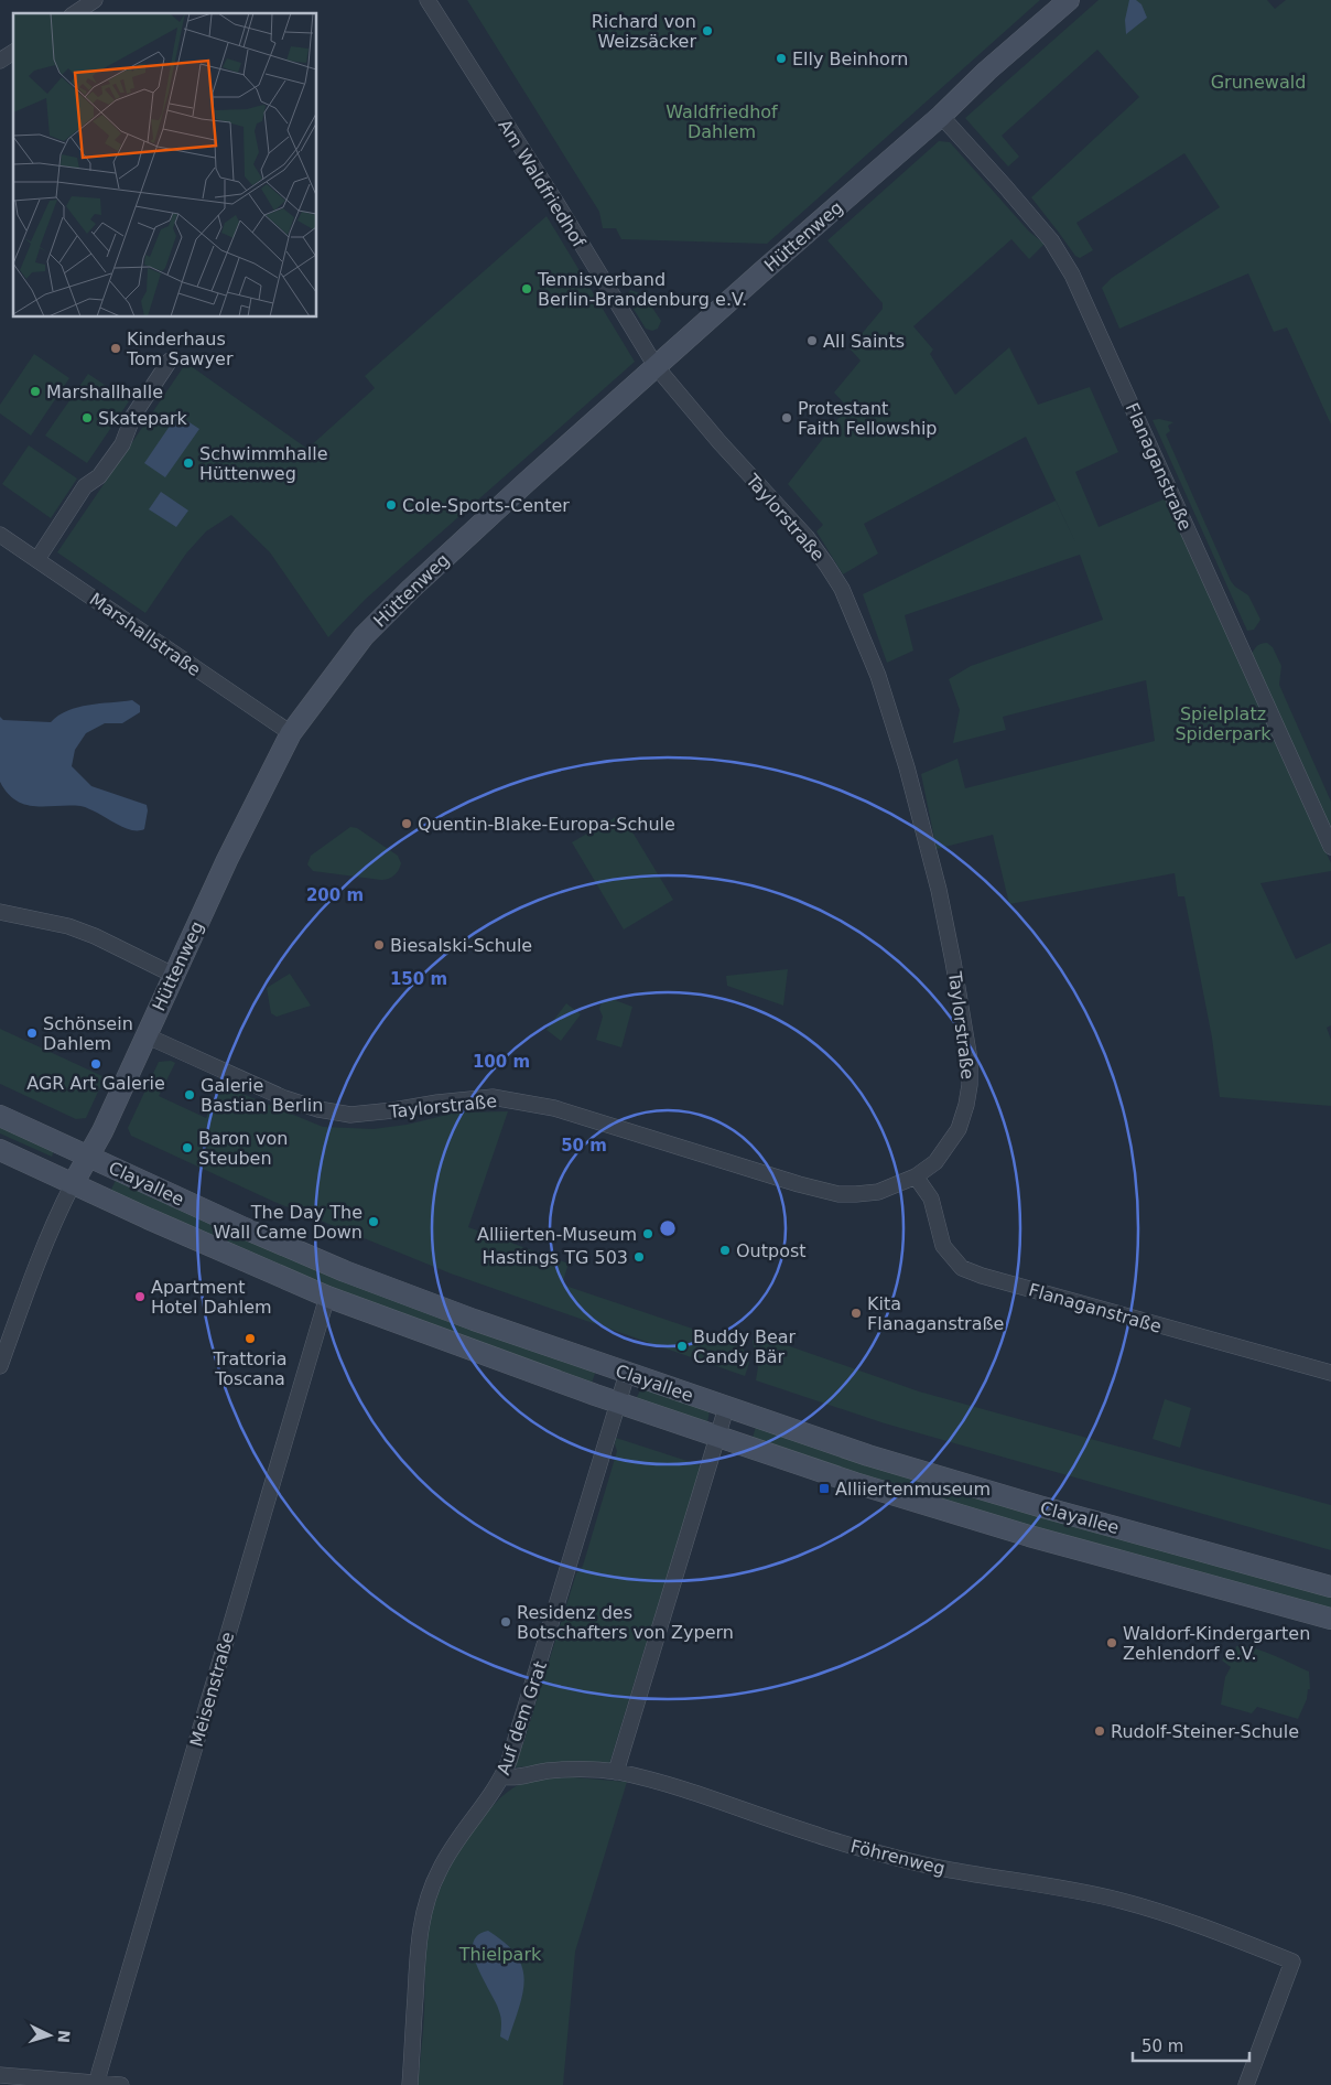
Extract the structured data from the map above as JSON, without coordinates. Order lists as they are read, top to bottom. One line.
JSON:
{"streets":{"main road":["Hüttenweg","Clayallee"],"street":["Am Waldfriedhof","Flanaganstraße","Taylorstraße","Marshallstraße","Meisenstraße","Auf dem Grat","Föhrenweg"]},"crossings":[["Am Waldfriedhof","Hüttenweg"],["Am Waldfriedhof","Taylorstraße"],["Hüttenweg","Flanaganstraße"],["Hüttenweg","Taylorstraße"],["Hüttenweg","Marshallstraße"],["Hüttenweg","Clayallee"],["Flanaganstraße","Taylorstraße"],["Clayallee","Meisenstraße"],["Clayallee","Auf dem Grat"],["Auf dem Grat","Föhrenweg"]],"parks":["Grunewald","Waldfriedhof Dahlem","Spielplatz Spiderpark","Thielpark"],"places":{"other":["Richard von Weizsäcker","Elly Beinhorn","Tennisverband Berlin-Brandenburg e.V.","All Saints","Kinderhaus Tom Sawyer","Marshallhalle","Skatepark","Protestant Faith Fellowship","Schwimmhalle Hüttenweg","Cole-Sports-Center","Quentin-Blake-Europa-Schule","Biesalski-Schule","Schönsein Dahlem","AGR Art Galerie","Galerie Bastian Berlin","Baron von Steuben","The Day The Wall Came Down","Alliierten-Museum","Outpost","Hastings TG 503","Apartment Hotel Dahlem","Kita Flanaganstraße","Trattoria Toscana","Buddy Bear Candy Bär","Residenz des Botschafters von Zypern","Waldorf-Kindergarten Zehlendorf e.V.","Rudolf-Steiner-Schule"],"transit":["Alliiertenmuseum"]},"scale_bar":"50 m","north":"right","rings":["200 m","150 m","100 m","50 m"]}
